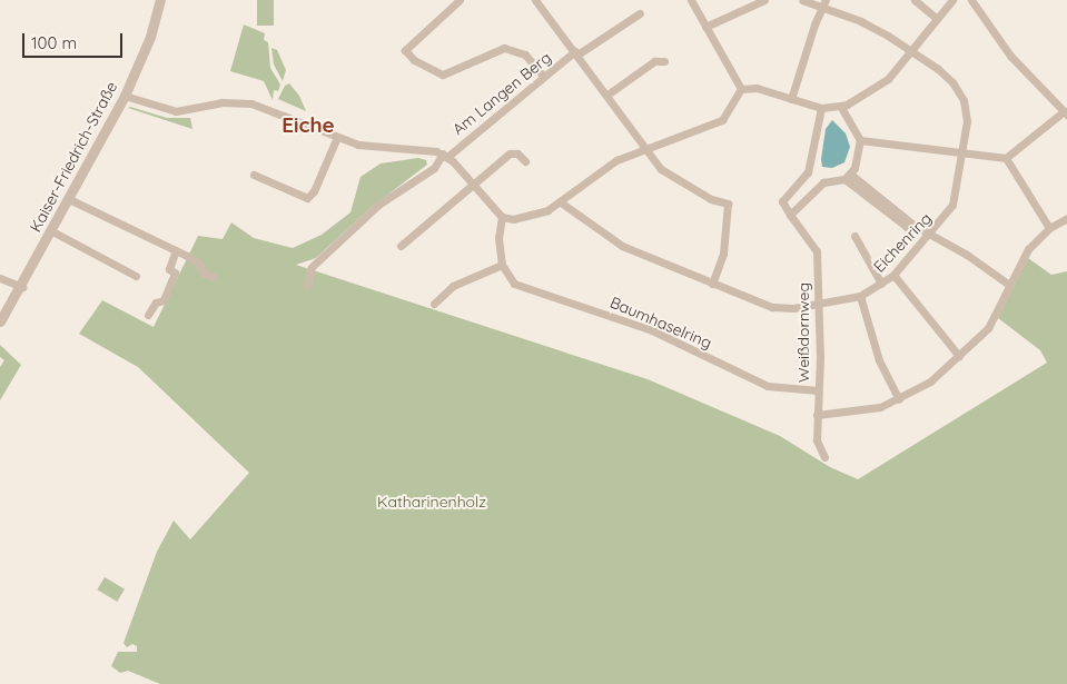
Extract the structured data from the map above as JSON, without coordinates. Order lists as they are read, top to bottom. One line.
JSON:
{"streets":{"street":["Am Langen Berg","Kaiser-Friedrich-Straße","Eichenring","Baumhaselring","Weißdornweg"]},"crossings":[["Eichenring","Weißdornweg"],["Baumhaselring","Weißdornweg"]],"districts":["Eiche"],"parks":["Katharinenholz"],"scale_bar":"100 m"}
